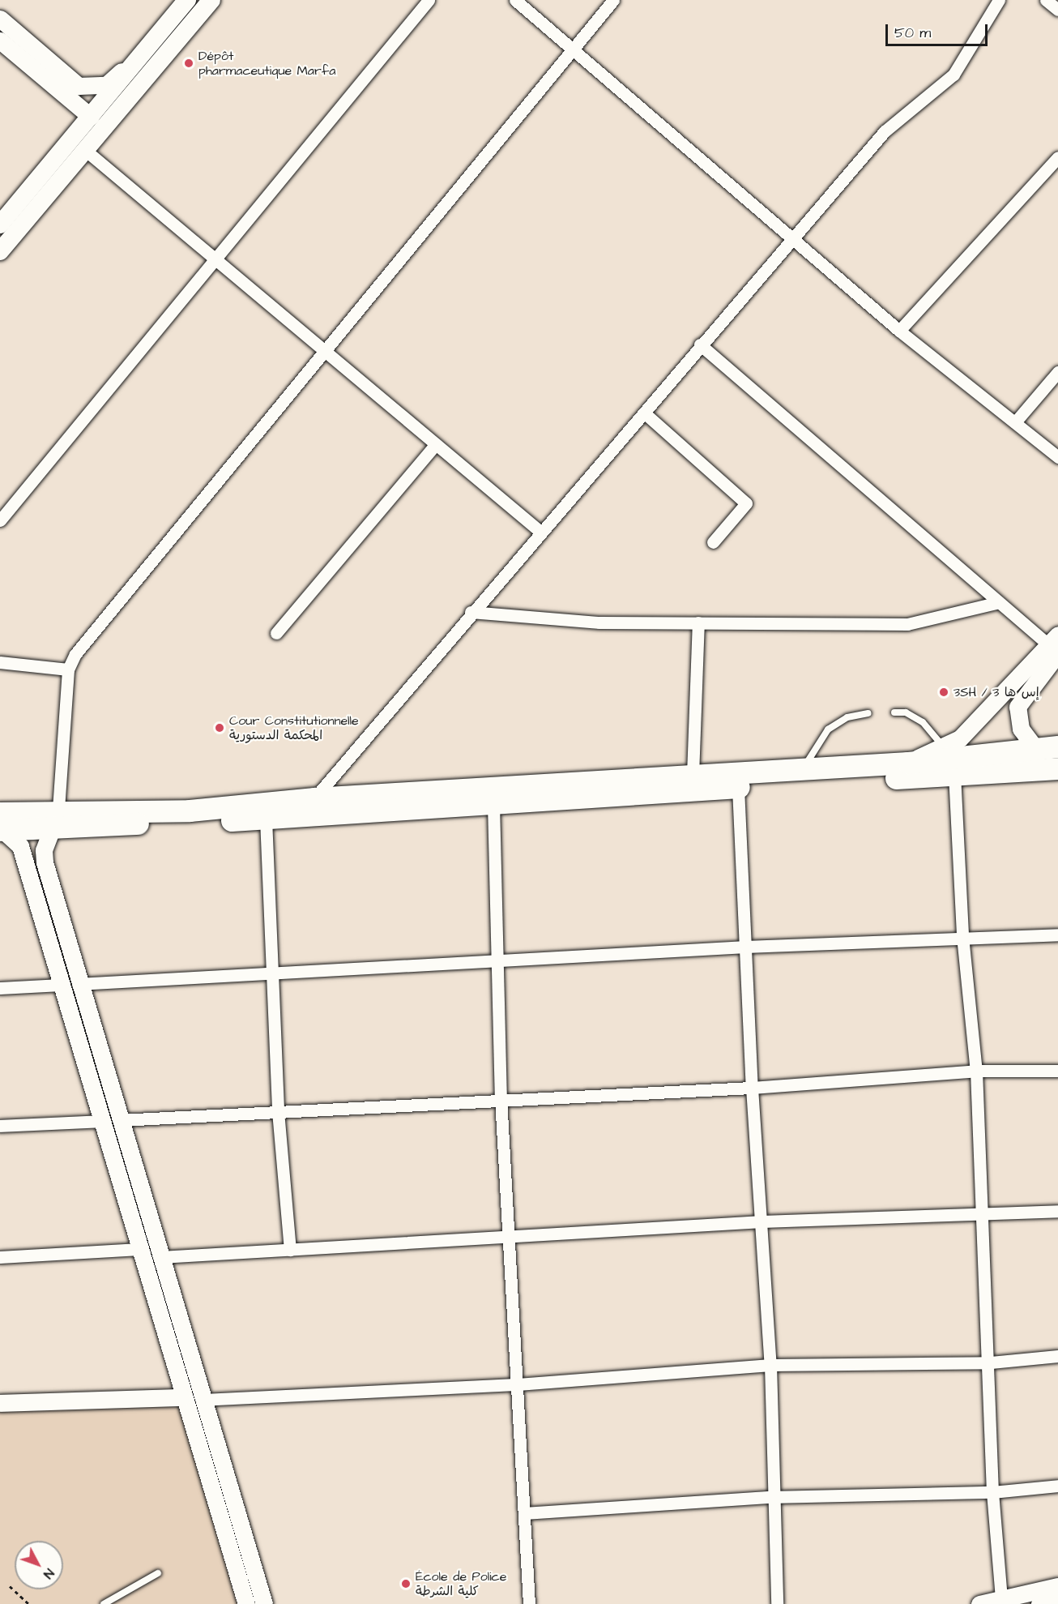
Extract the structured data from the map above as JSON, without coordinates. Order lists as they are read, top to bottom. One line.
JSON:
{"places":["Dépôt pharmaceutique Marfa","3SH / 3 إس ها","Cour Constitutionnelle المحكمة الدستورية","École de Police كلية الشرطة"],"scale_bar":"50 m","north":"bottom right"}
